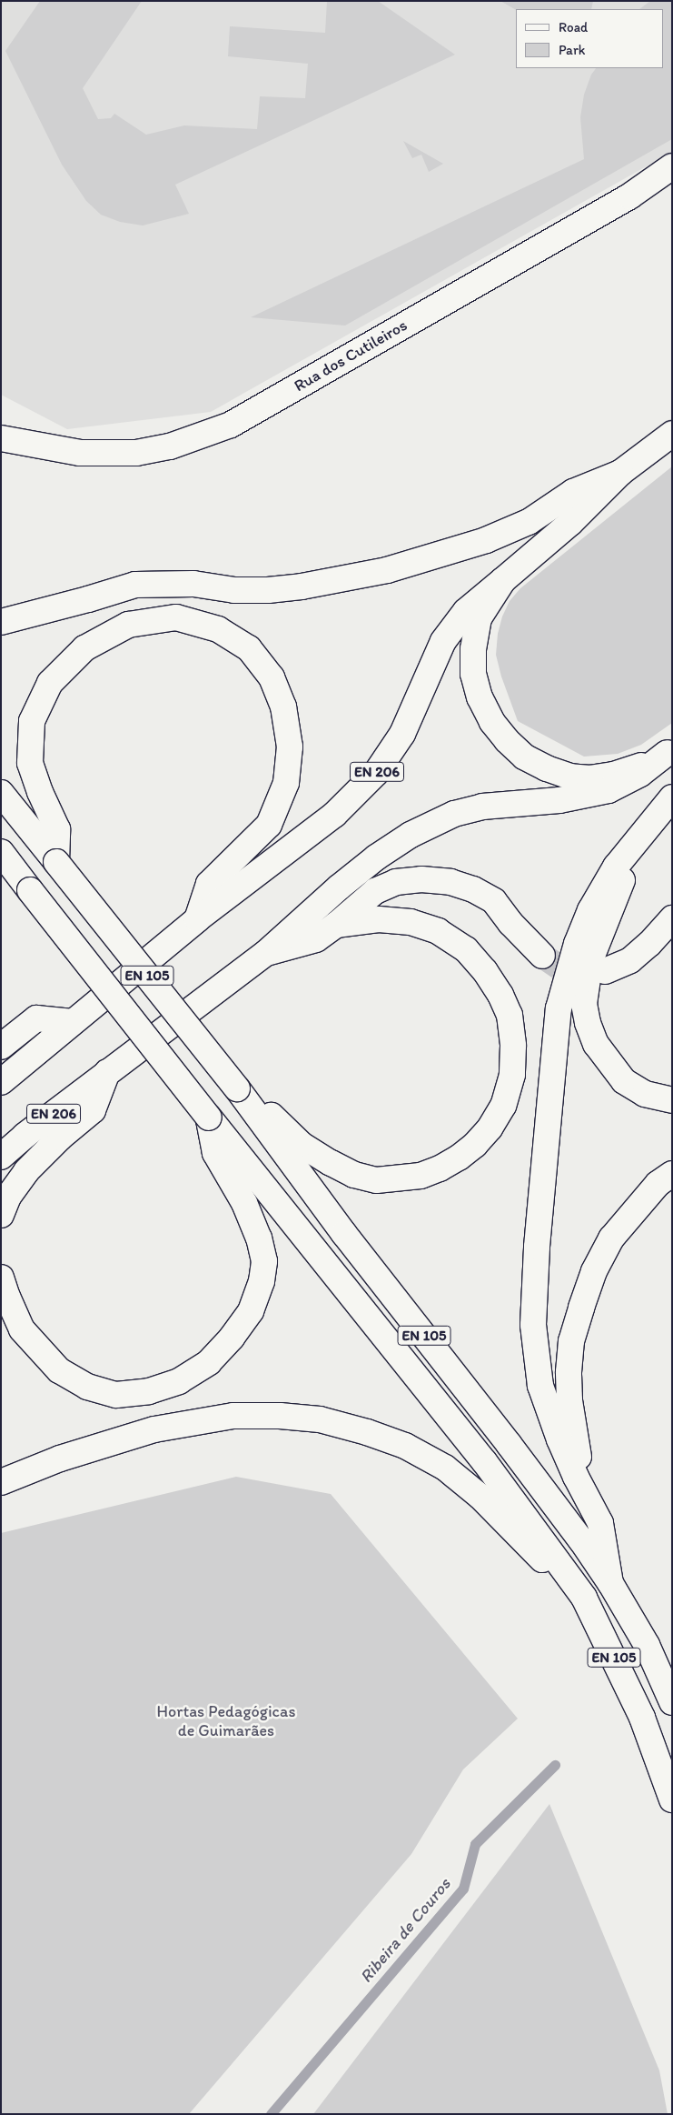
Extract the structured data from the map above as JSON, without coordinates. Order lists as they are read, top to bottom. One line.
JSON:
{"streets":{"main road":["Rua dos Cutileiros","EN 206","EN 105"]},"water":["Ribeira de Couros"],"parks":["Hortas Pedagógicas de Guimarães"],"legend":["Road","Park"]}
